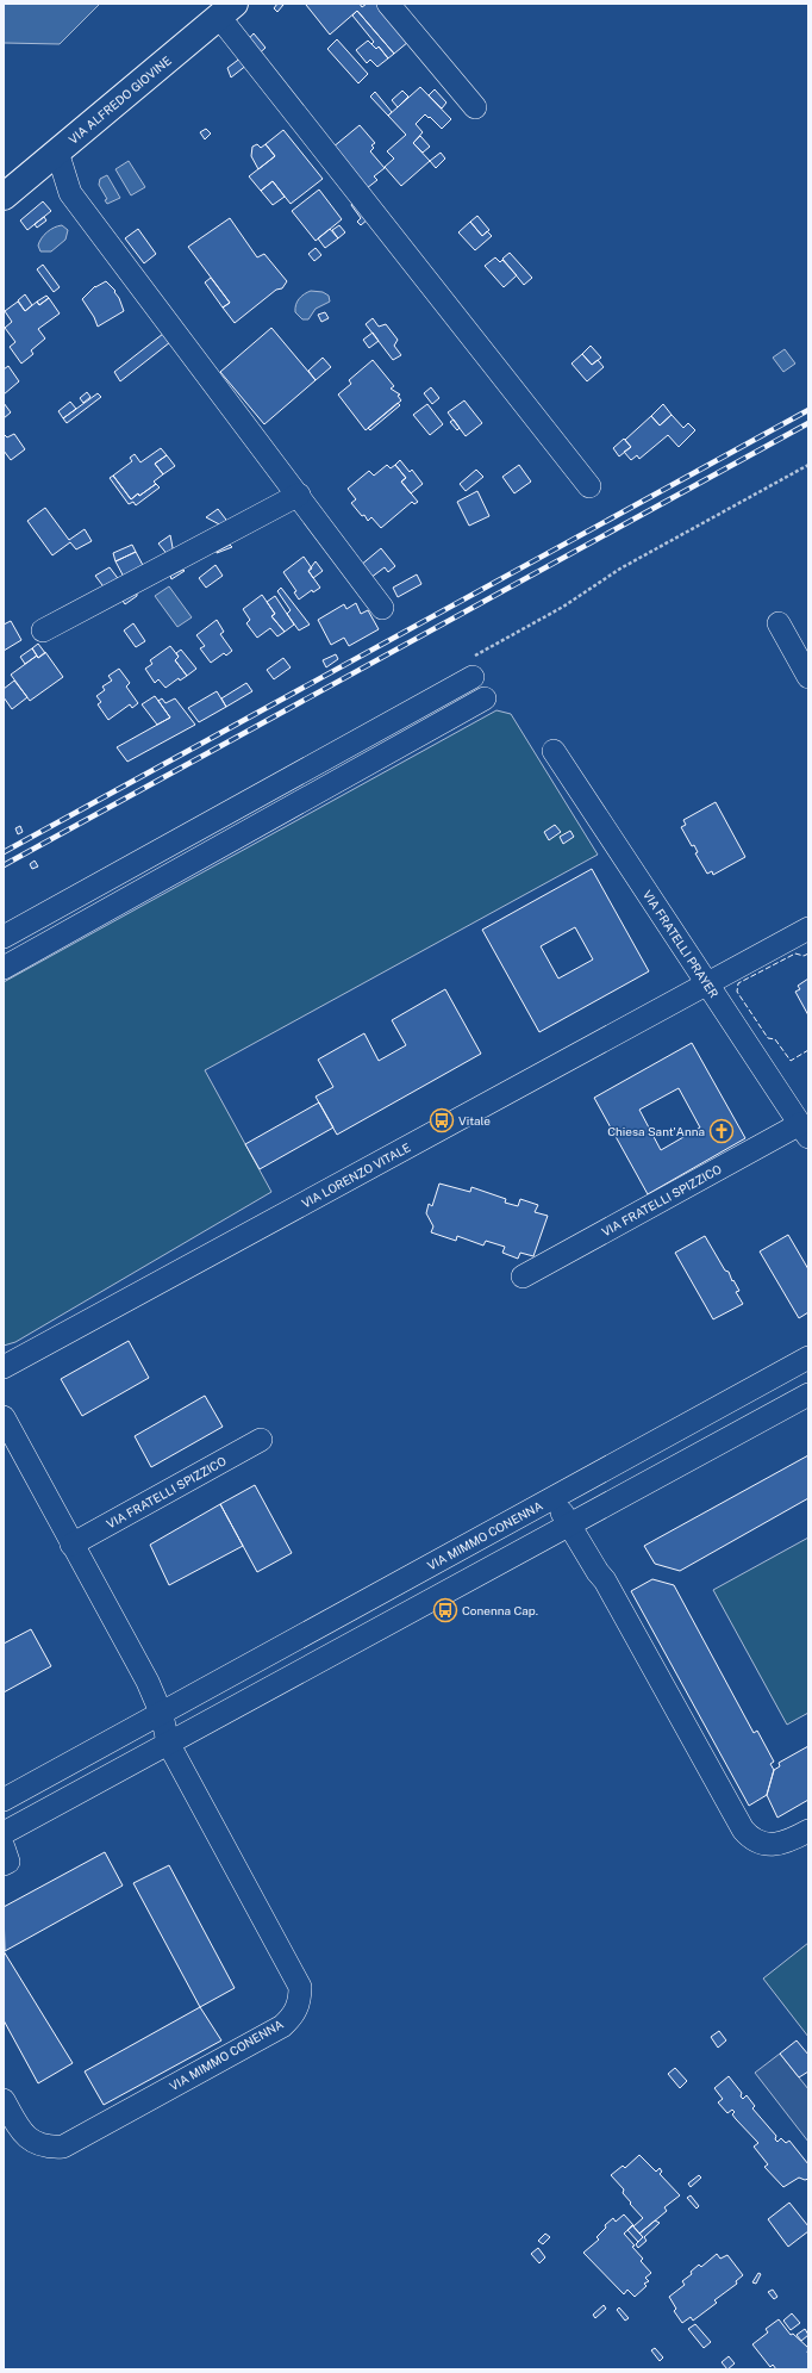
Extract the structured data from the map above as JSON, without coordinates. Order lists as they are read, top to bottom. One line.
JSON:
{"streets":{"main road":["VIA ALFREDO GIOVINE"],"street":["VIA FRATELLI PRAYER","VIA LORENZO VITALE","VIA FRATELLI SPIZZICO","VIA MIMMO CONENNA"]},"crossings":[["VIA FRATELLI PRAYER","VIA LORENZO VITALE"],["VIA FRATELLI PRAYER","VIA FRATELLI SPIZZICO"]],"places":{"bus stop":["Vitale","Conenna Cap."],"church":["Chiesa Sant'Anna"]}}
